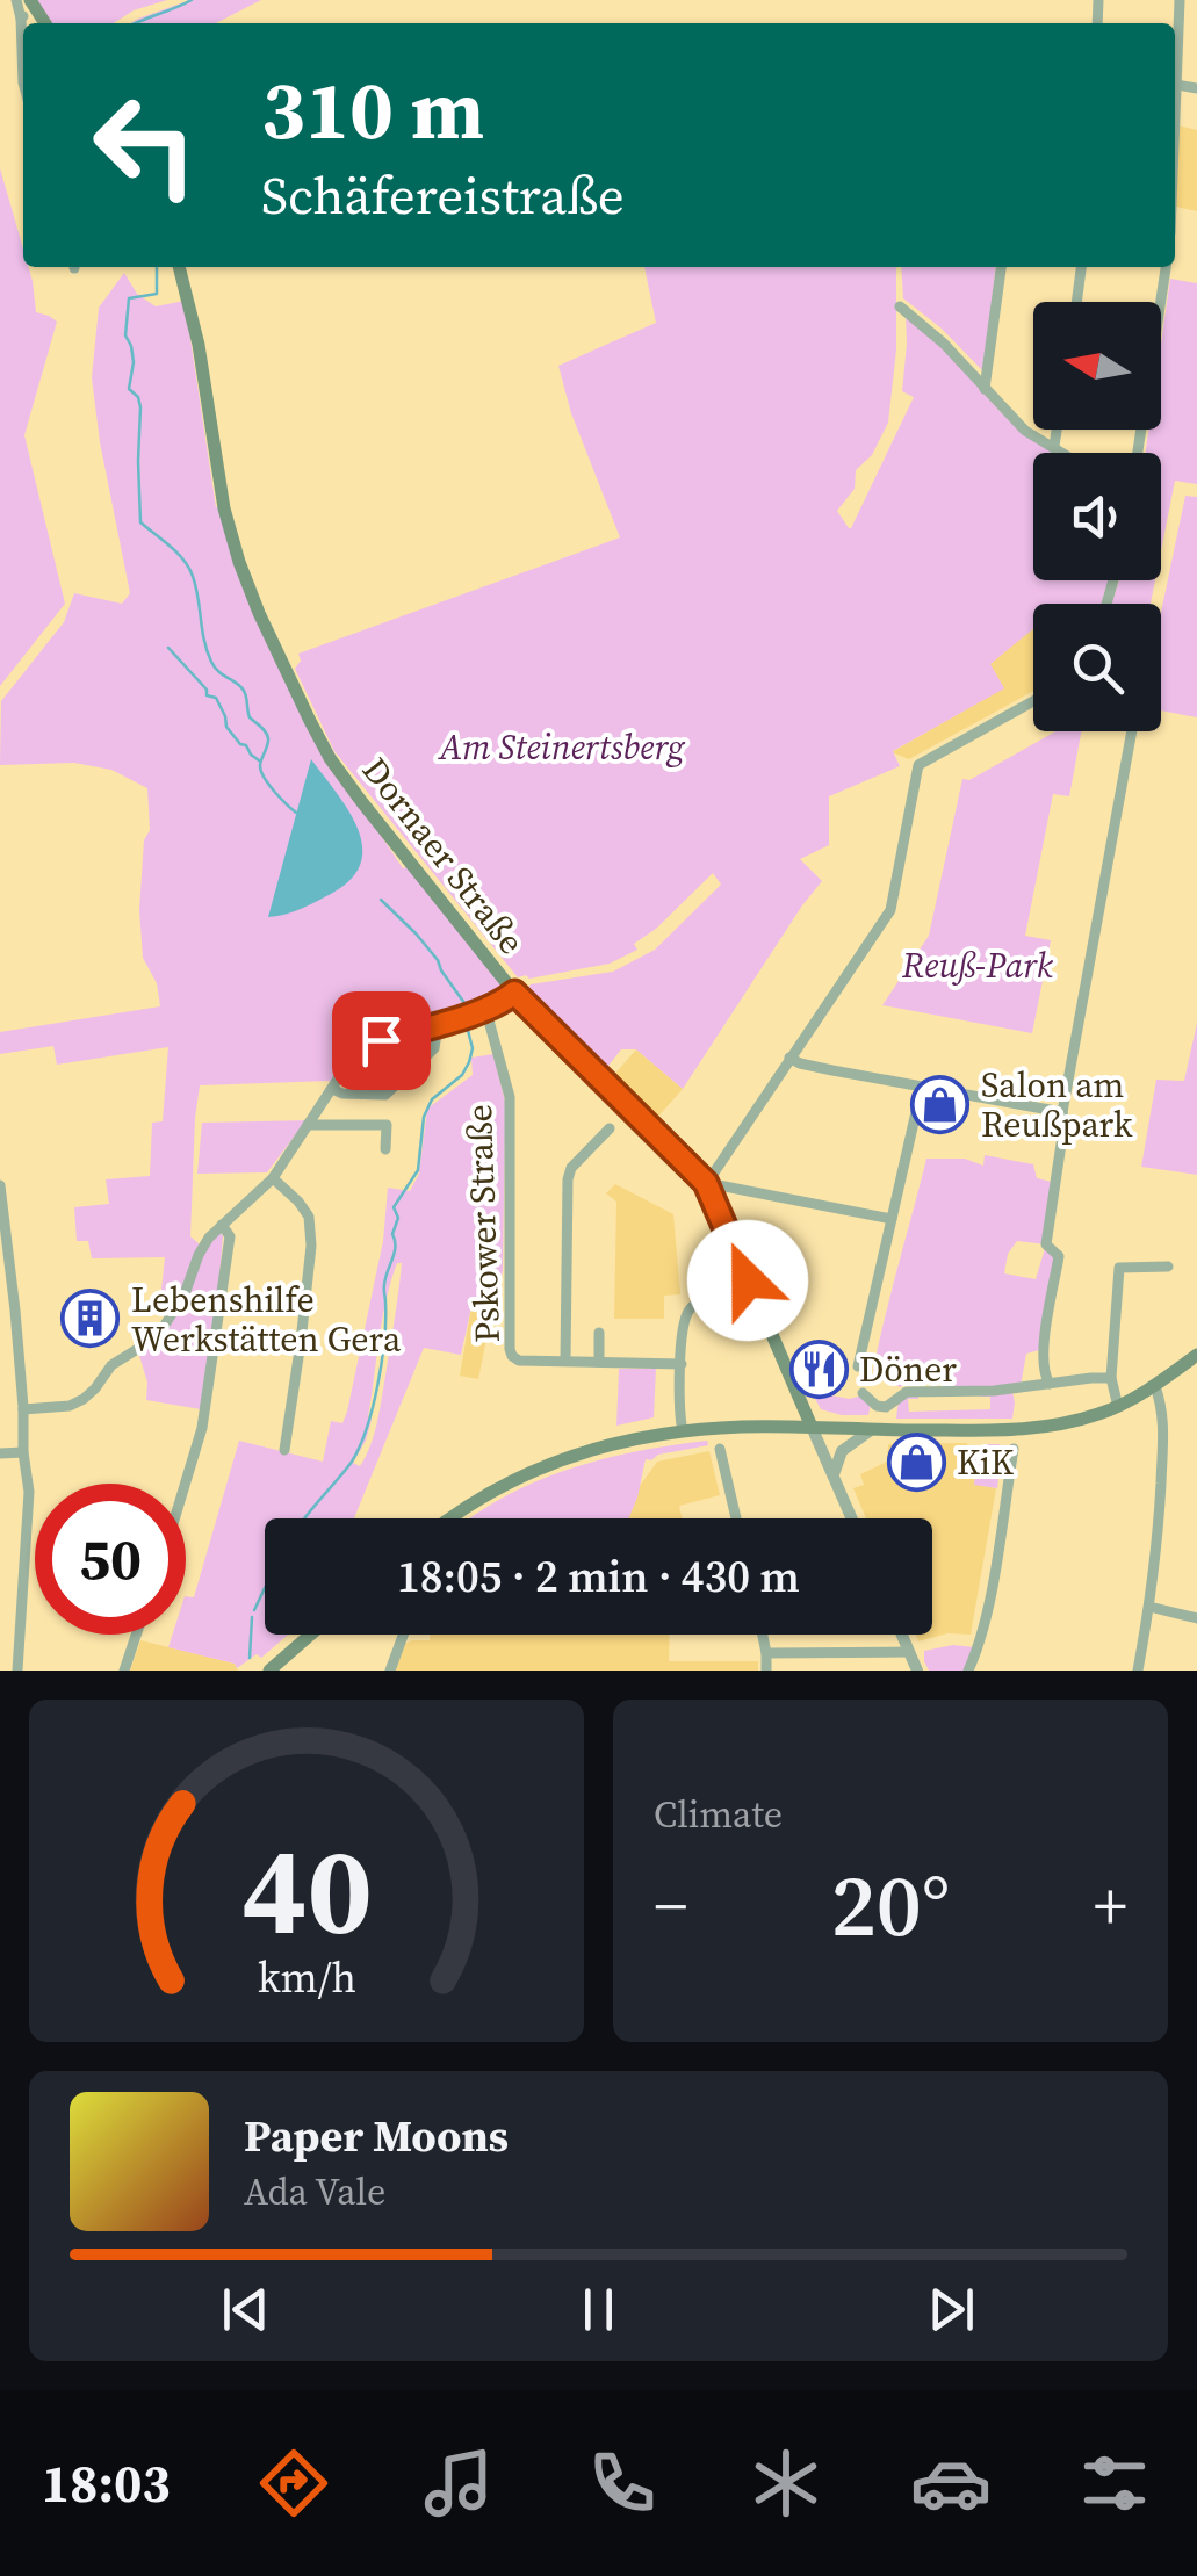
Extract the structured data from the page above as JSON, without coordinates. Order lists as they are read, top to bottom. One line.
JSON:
{"streets":{"main road":["Dornaer Straße"],"street":["Pskower Straße"]},"parks":["Am Steinertsberg","Reuß-Park"],"places":{"shop":["Salon am Reußpark","KiK"],"building":["Lebenshilfe Werkstätten Gera"],"restaurant":["Döner"]},"north":"left","page":{"turn":["310 m","Schäfereistraße"],"limit":"50","trip":"18:05 · 2 min · 430 m","tile":"Climate","heat":["−","20°","+"],"song":["Paper Moons","Ada Vale"],"tabs":"18:03","gauge":["40","km/h"]}}
